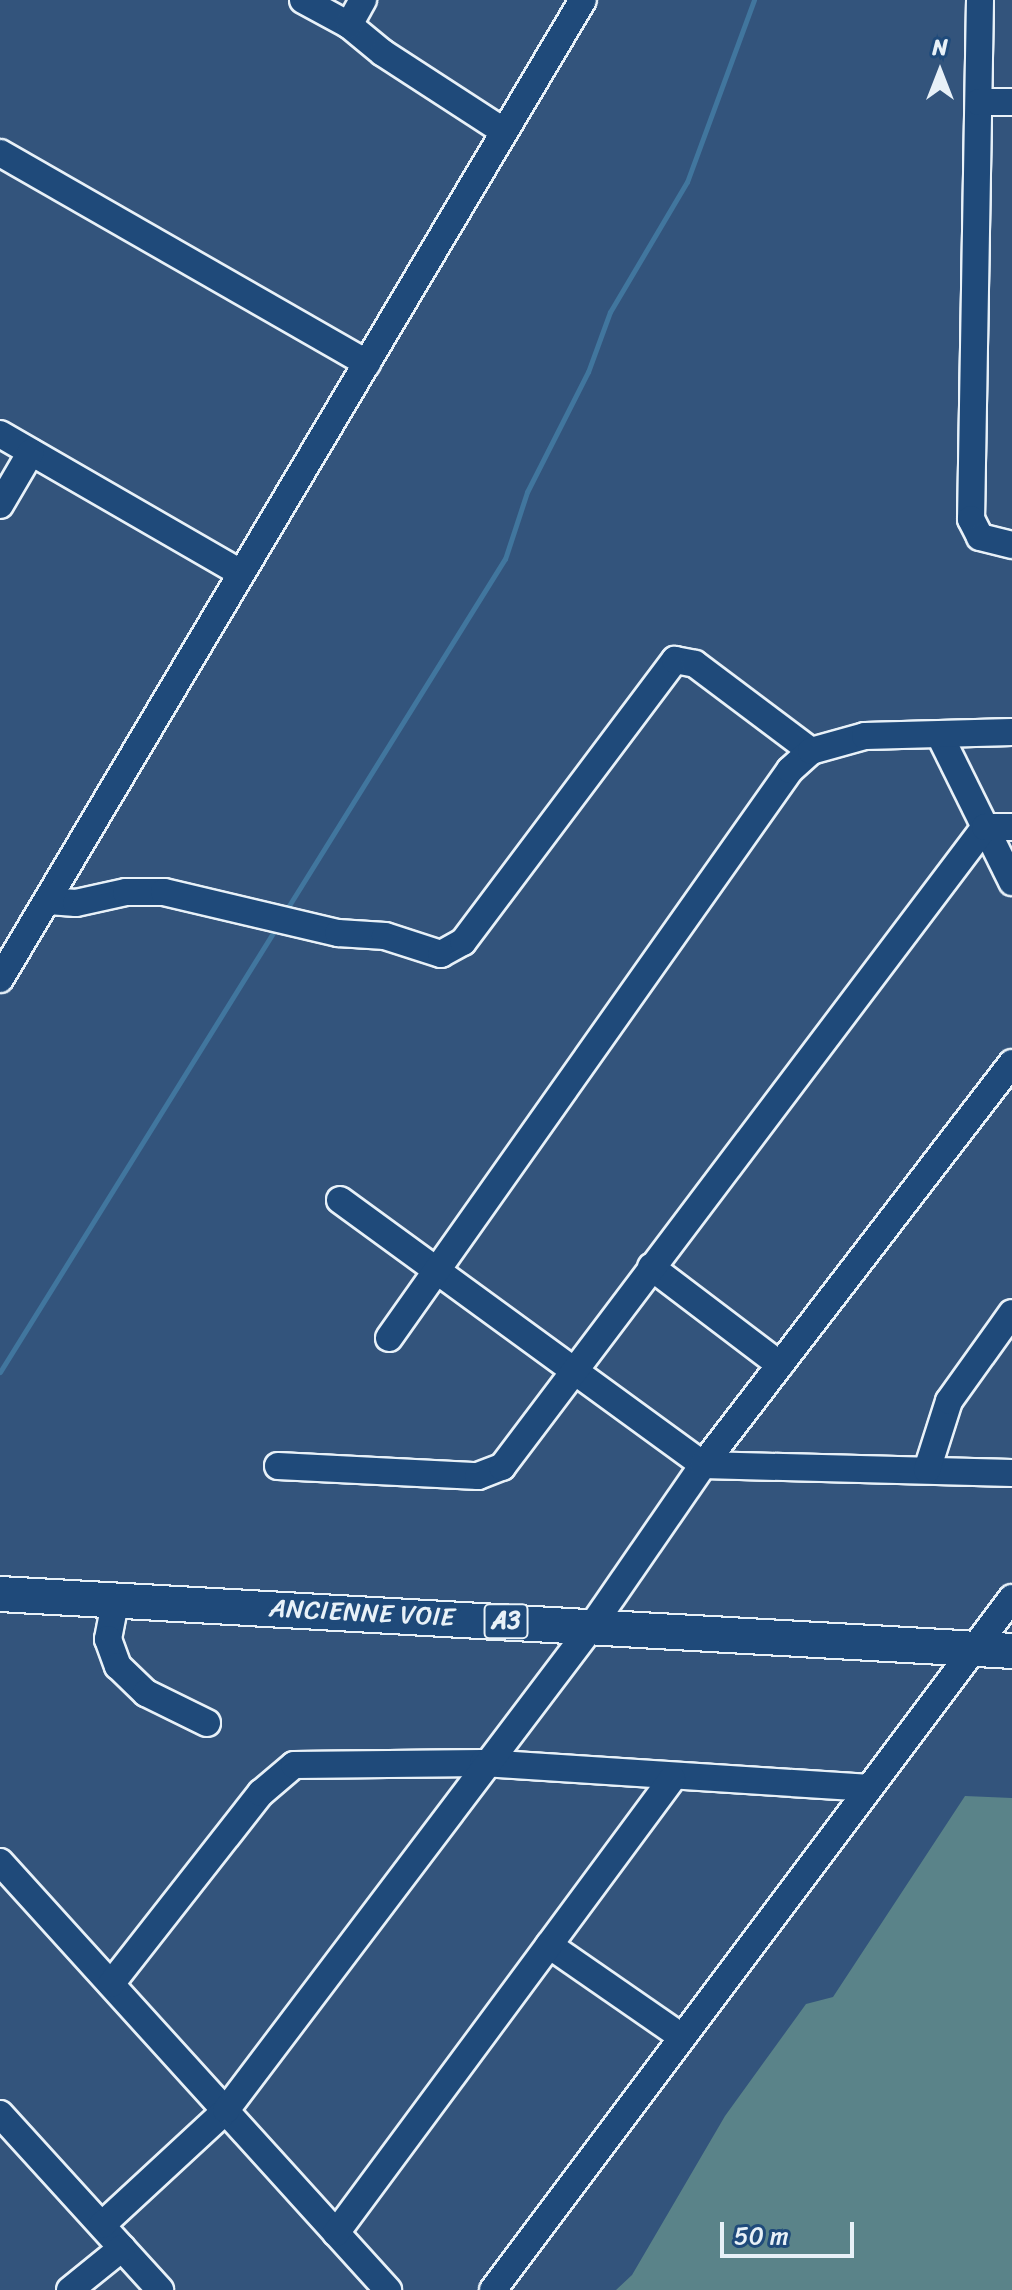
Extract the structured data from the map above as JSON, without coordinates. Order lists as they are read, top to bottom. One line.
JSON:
{"streets":{"main road":["ANCIENNE VOIE","A3"]},"scale_bar":"50 m","north":"top"}
